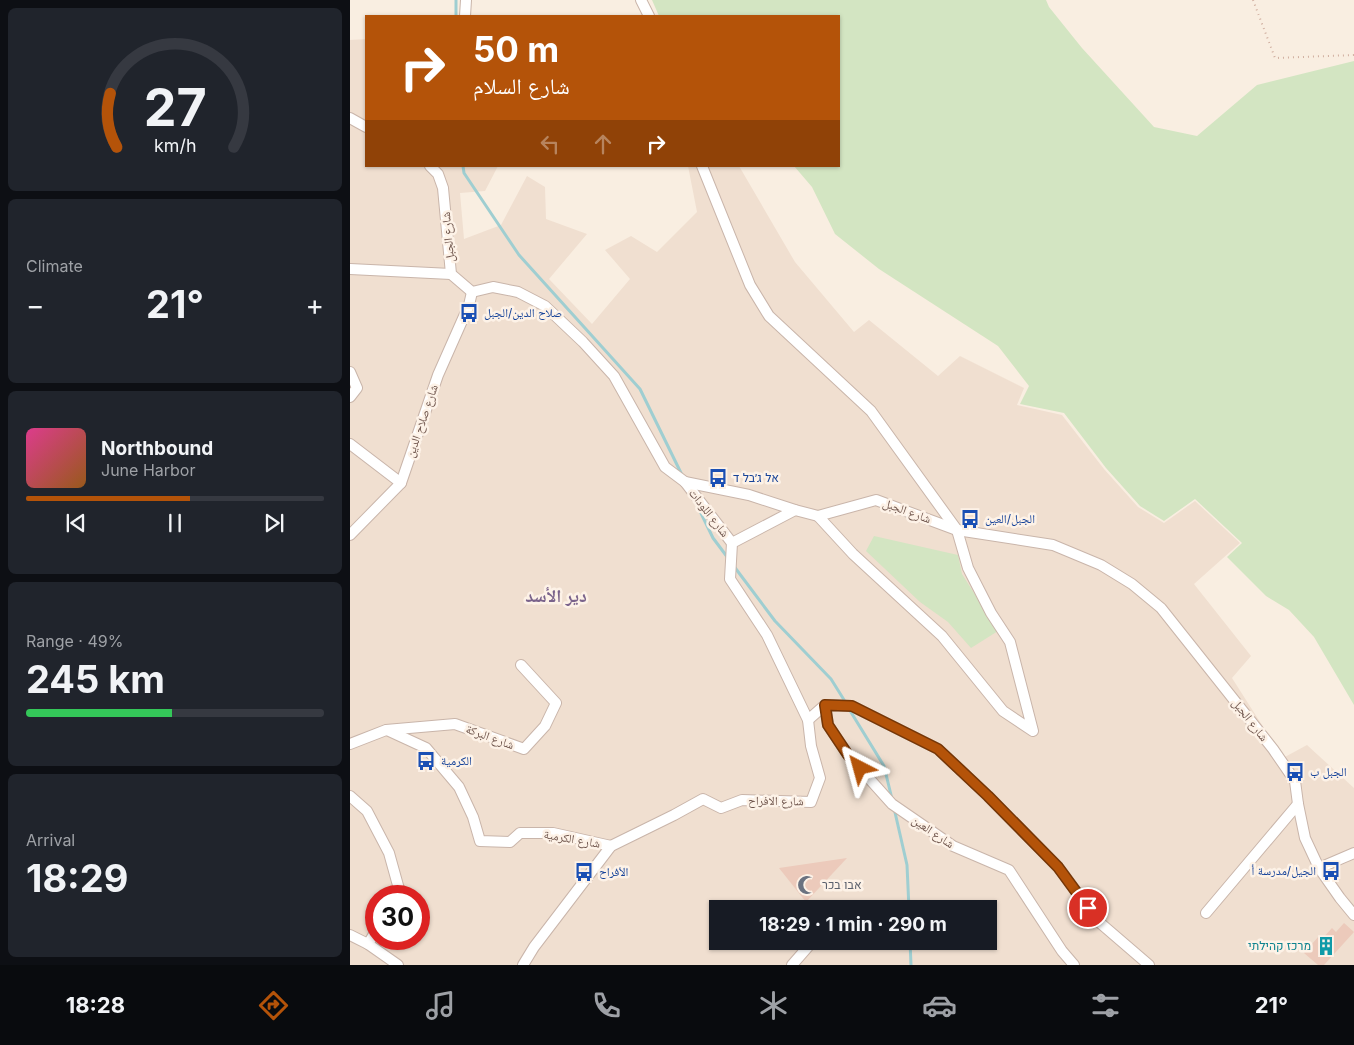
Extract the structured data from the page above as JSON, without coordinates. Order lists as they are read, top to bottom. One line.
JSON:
{"streets":{"street":["شارع الجبل","شارع صلاح الدين","شارع اللودات","شارع البركة","شارع الافراح","شارع العين","شارع الكرمية"]},"crossings":[["شارع الجبل","شارع صلاح الدين"],["شارع اللودات","شارع الافراح"],["شارع البركة","شارع الكرمية"],["شارع الافراح","شارع الكرمية"]],"districts":["دير الأسد"],"places":{"bus stop":["صلاح الدين/الجبل","אל ג׳בל ד","الجبل/العين","الكرمية","الجبل ب","الجيل/مدرسة أ","الأفراح"],"mosque":["אבו בכר"],"building":["מרכז קהילתי"]},"page":{"turn":["50 m","شارع السلام"],"tile":["Climate",["Range · 49%","245 km"],["Arrival","18:29"]],"heat":["−","21°","+"],"song":["Northbound","June Harbor"],"limit":"30","trip":"18:29 · 1 min · 290 m","tabs":["18:28","21°"],"gauge":["27","km/h"]}}
